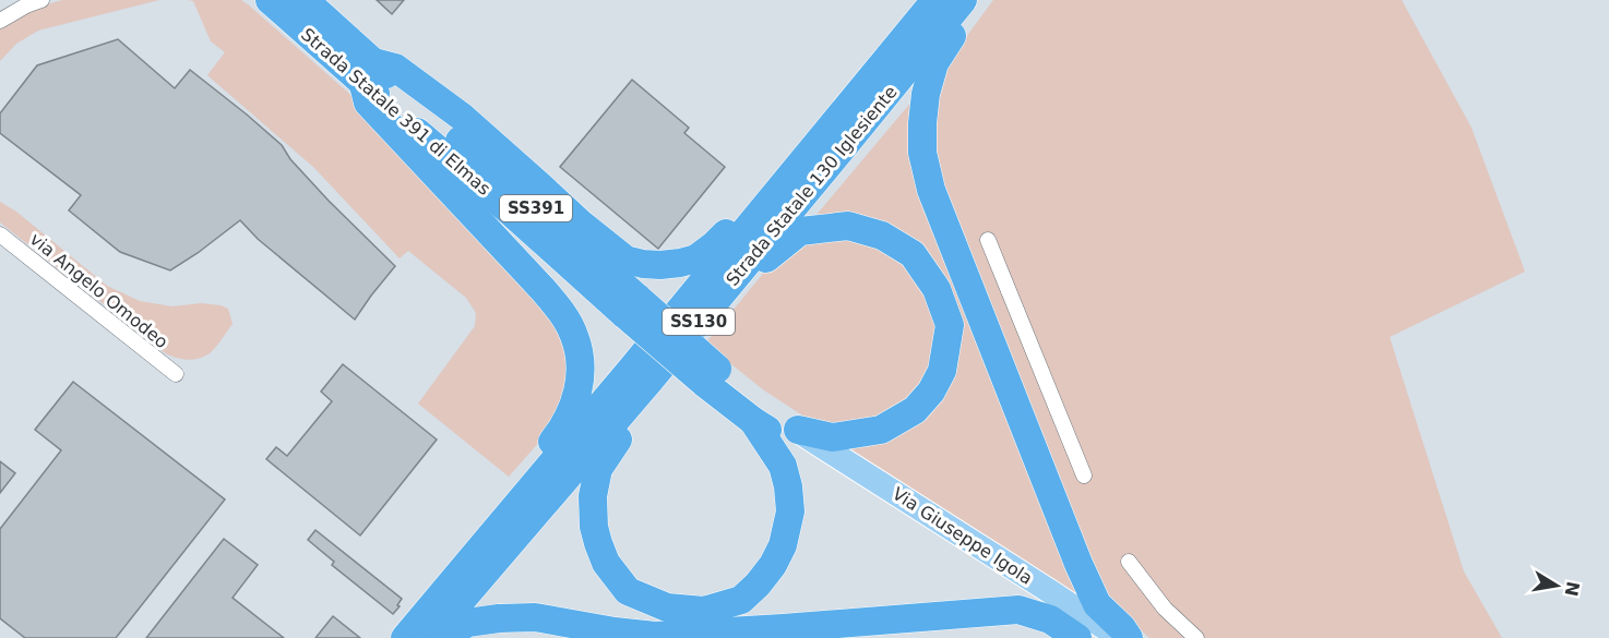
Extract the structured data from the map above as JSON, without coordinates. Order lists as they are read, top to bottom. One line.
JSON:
{"streets":{"highway":["Strada Statale 391 di Elmas","Strada Statale 130 Iglesiente","SS391","SS130"],"main road":["Via Giuseppe Igola"],"street":["via Angelo Omodeo"]},"crossings":[["Strada Statale 391 di Elmas","Via Giuseppe Igola"]],"north":"right"}
